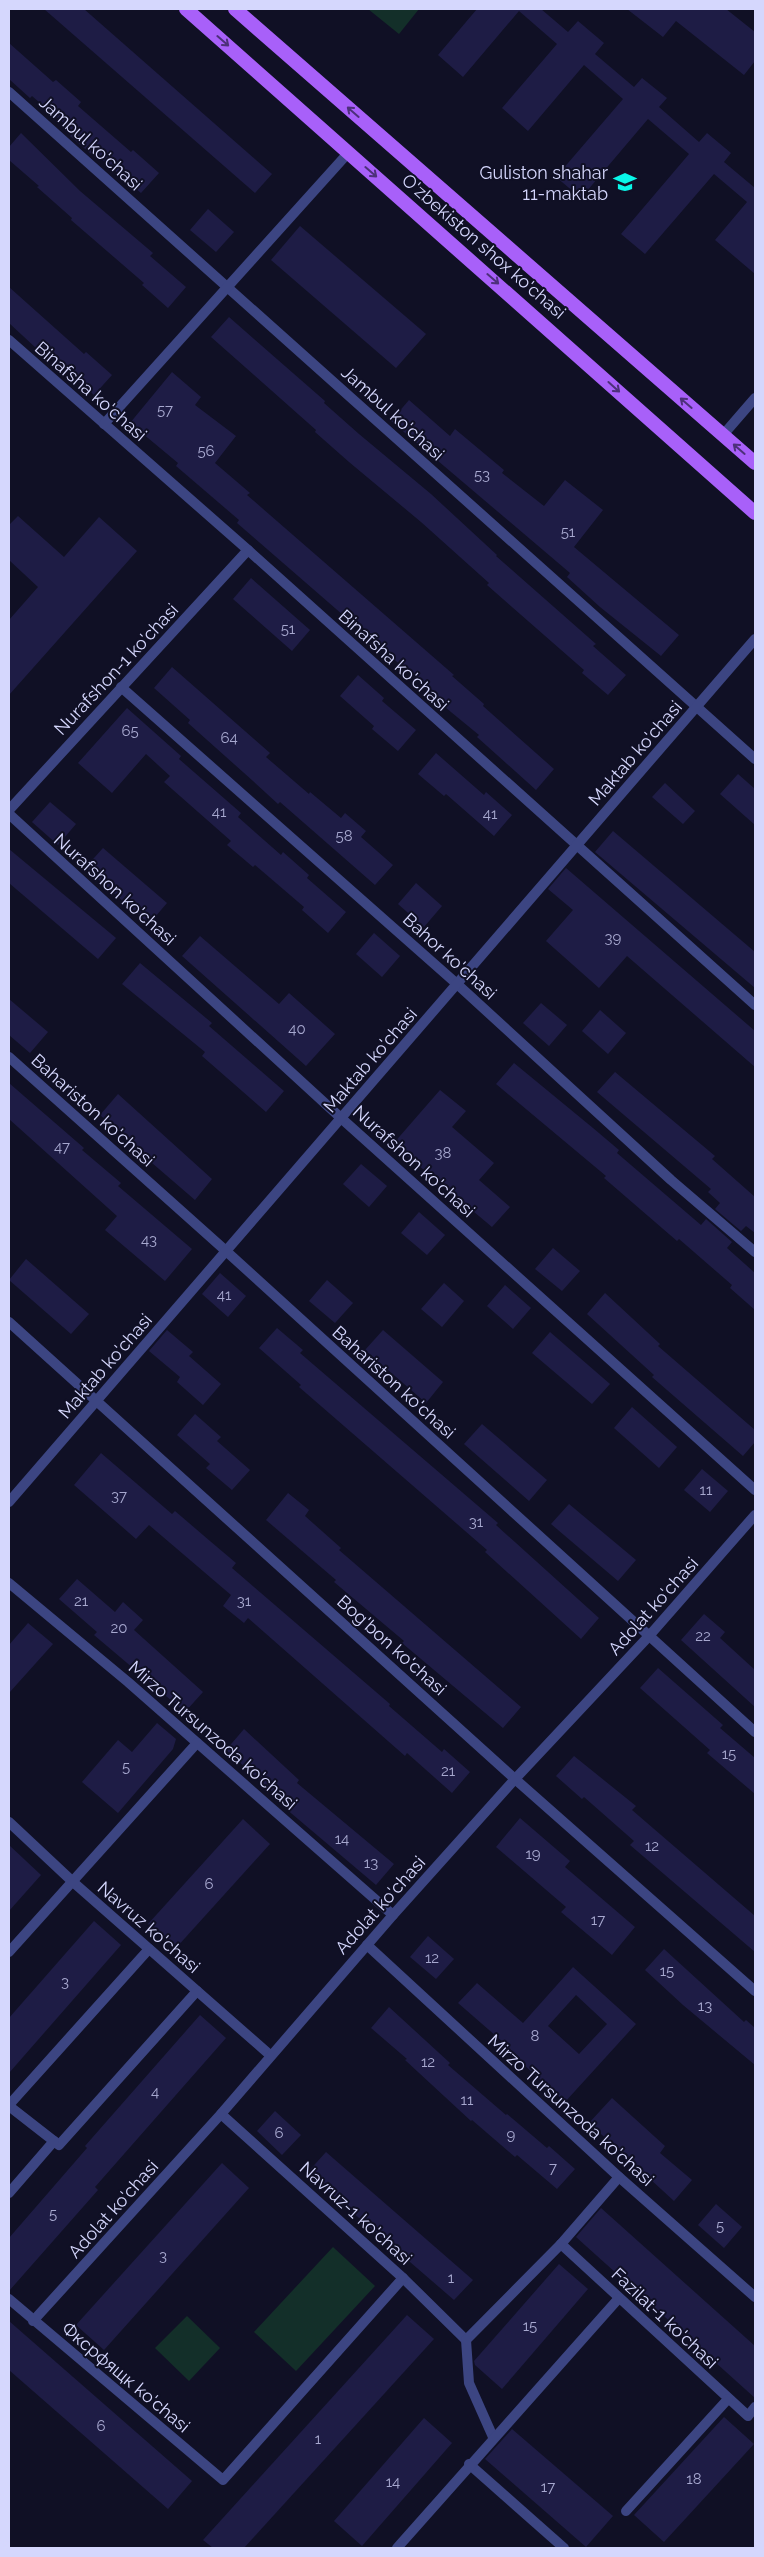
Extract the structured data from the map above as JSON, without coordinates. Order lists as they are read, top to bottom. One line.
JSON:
{"streets":{"main road":["O'zbekiston shox ko'chasi"],"street":["Jambul ko'chasi","Binafsha ko'chasi","Nurafshon-1 ko'chasi","Maktab ko'chasi","Nurafshon ko'chasi","Bahor ko'chasi","Bahariston ko'chasi","Adolat ko'chasi","Bog'bon ko'chasi","Mirzo Tursunzoda ko'chasi","Navruz ko'chasi","Navruz-1 ko'chasi","Fazilat-1 ko'chasi","Фксрфящк ko'chasi"]},"crossings":[["Jambul ko'chasi","Maktab ko'chasi"],["Binafsha ko'chasi","Nurafshon-1 ko'chasi"],["Binafsha ko'chasi","Maktab ko'chasi"],["Nurafshon-1 ko'chasi","Bahor ko'chasi"],["Maktab ko'chasi","Nurafshon ko'chasi"],["Maktab ko'chasi","Bahor ko'chasi"],["Maktab ko'chasi","Bahariston ko'chasi"],["Maktab ko'chasi","Bog'bon ko'chasi"],["Bahariston ko'chasi","Adolat ko'chasi"],["Adolat ko'chasi","Bog'bon ko'chasi"],["Adolat ko'chasi","Mirzo Tursunzoda ko'chasi"],["Adolat ko'chasi","Navruz ko'chasi"],["Adolat ko'chasi","Navruz-1 ko'chasi"],["Adolat ko'chasi","Фксрфящк ko'chasi"],["Navruz-1 ko'chasi","Фксрфящк ko'chasi"]],"places":{"school or university":["Guliston shahar 11-maktab"]},"house_numbers":["57","56","53","51","51","65","64","41","41","58","39","40","47","38","43","41","11","37","31","21","31","20","22","15","5","21","14","12","19","13","6","17","12","15","3","13","8","12","4","11","6","9","7","5","5","3","1","15","6","1","18","14","17"]}
